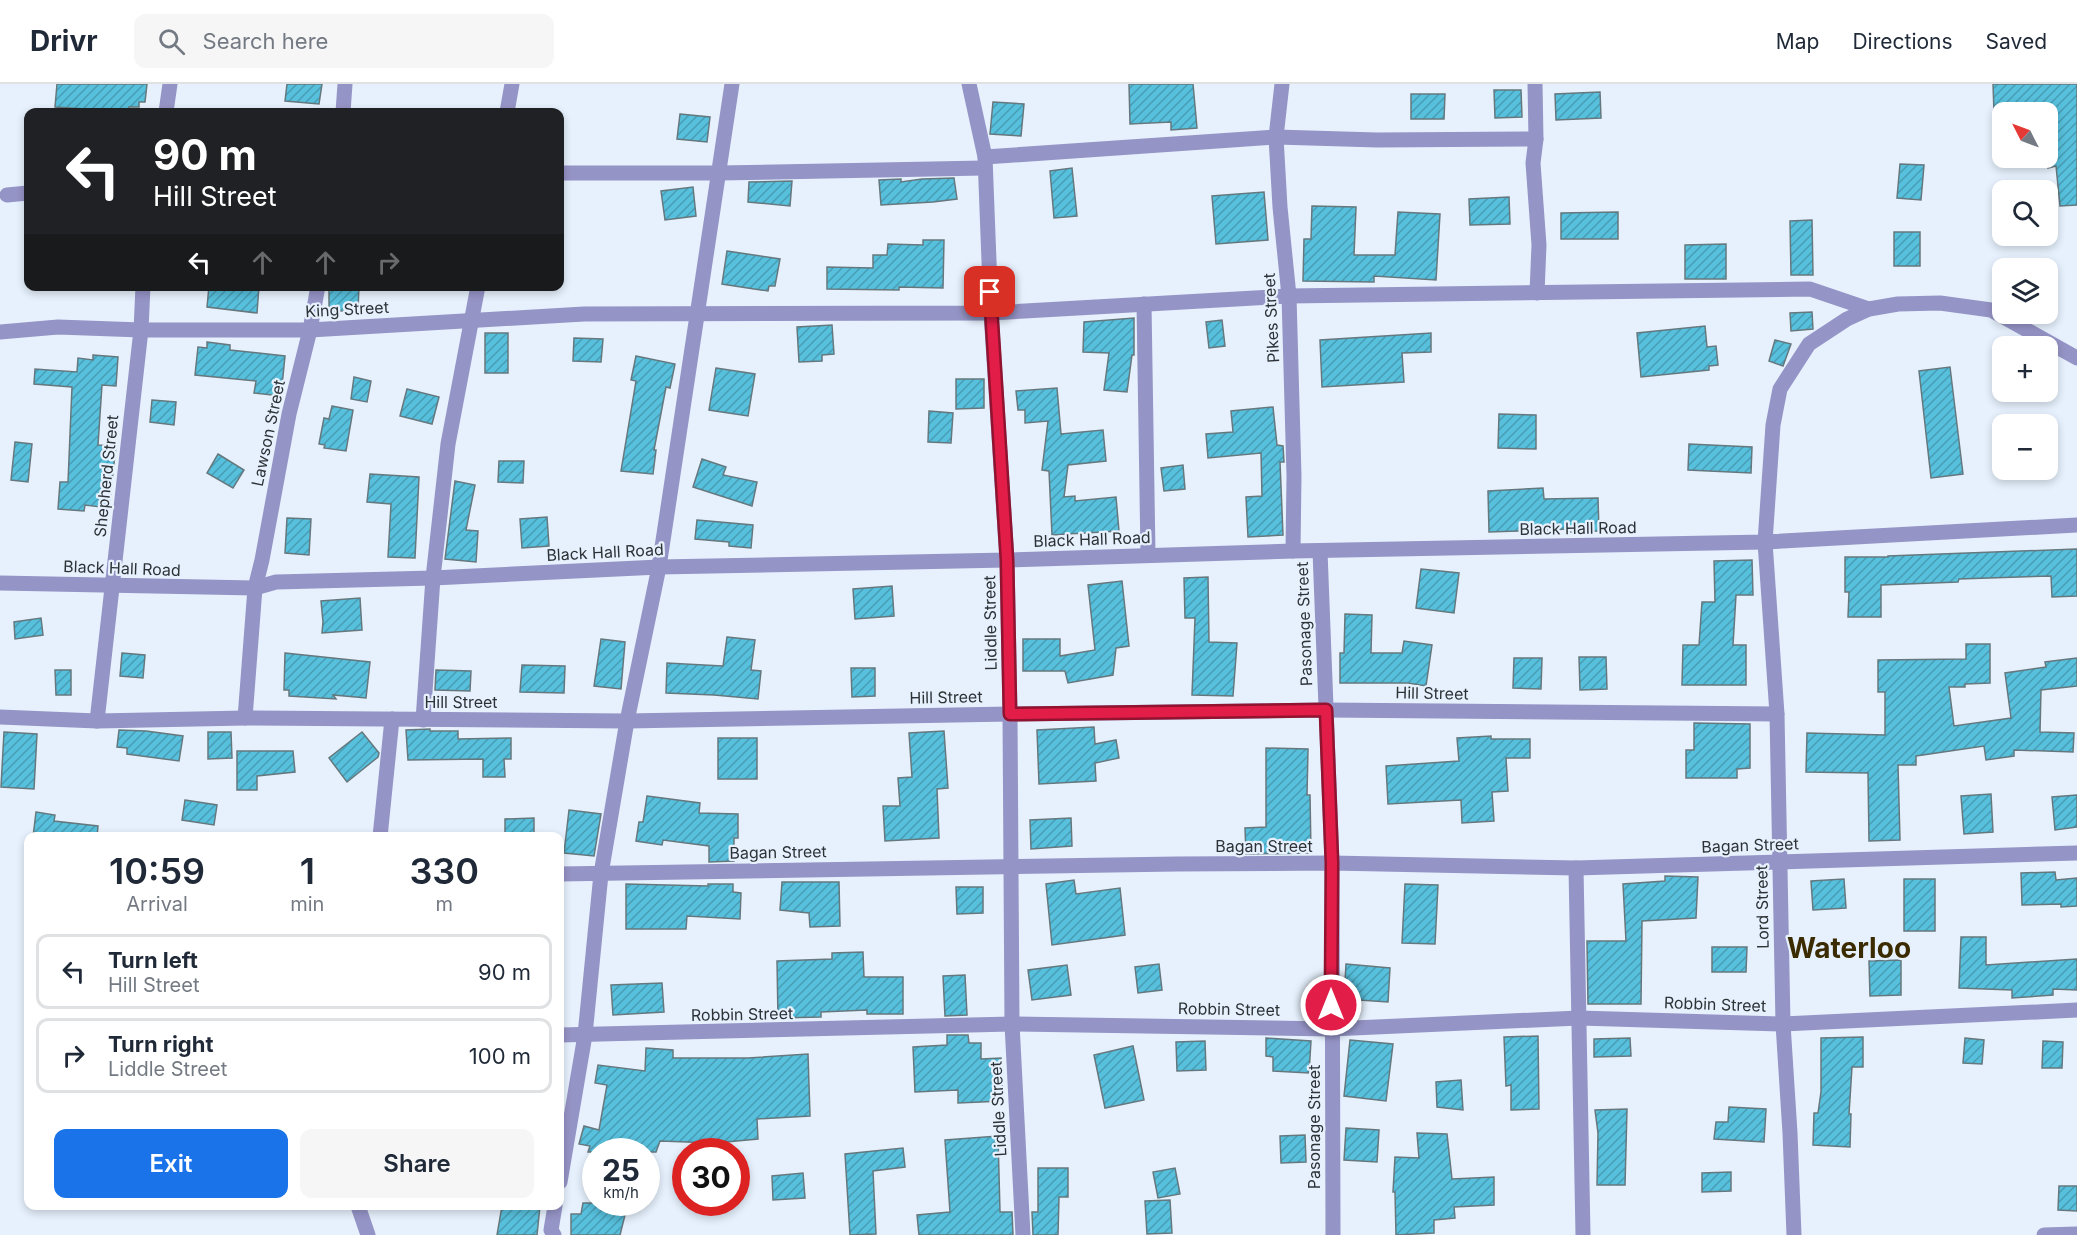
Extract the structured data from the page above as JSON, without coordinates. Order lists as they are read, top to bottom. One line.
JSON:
{"streets":{"street":["King Street","Pikes Street","Lawson Street","Shepherd Street","Black Hall Road","Liddle Street","Pasonage Street","Hill Street","Bagan Street","Lord Street","Robbin Street"]},"crossings":[["King Street","Pikes Street"],["King Street","Lawson Street"],["King Street","Shepherd Street"],["King Street","Liddle Street"],["King Street","Lord Street"],["Pikes Street","Black Hall Road"],["Lawson Street","Black Hall Road"],["Lawson Street","Hill Street"],["Shepherd Street","Black Hall Road"],["Shepherd Street","Hill Street"],["Black Hall Road","Liddle Street"],["Black Hall Road","Pasonage Street"],["Black Hall Road","Lord Street"],["Liddle Street","Hill Street"],["Liddle Street","Bagan Street"],["Liddle Street","Robbin Street"],["Pasonage Street","Hill Street"],["Pasonage Street","Bagan Street"],["Pasonage Street","Robbin Street"],["Hill Street","Lord Street"],["Bagan Street","Lord Street"],["Lord Street","Robbin Street"]],"districts":["Waterloo"],"north":"top left","page":{"header":"Drivr","search":"Search here","nav":["Map","Directions","Saved"],"map_buttons":["+","−"],"turn":["90 m","Hill Street"],"eta":["10:59","Arrival","1","min","330","m"],"list":[{"name":"Turn left","note":"Hill Street","value":"90 m"},{"name":"Turn right","note":"Liddle Street","value":"100 m"}],"buttons":["Exit","Share"],"speed":"25 km/h","limit":"30"}}
